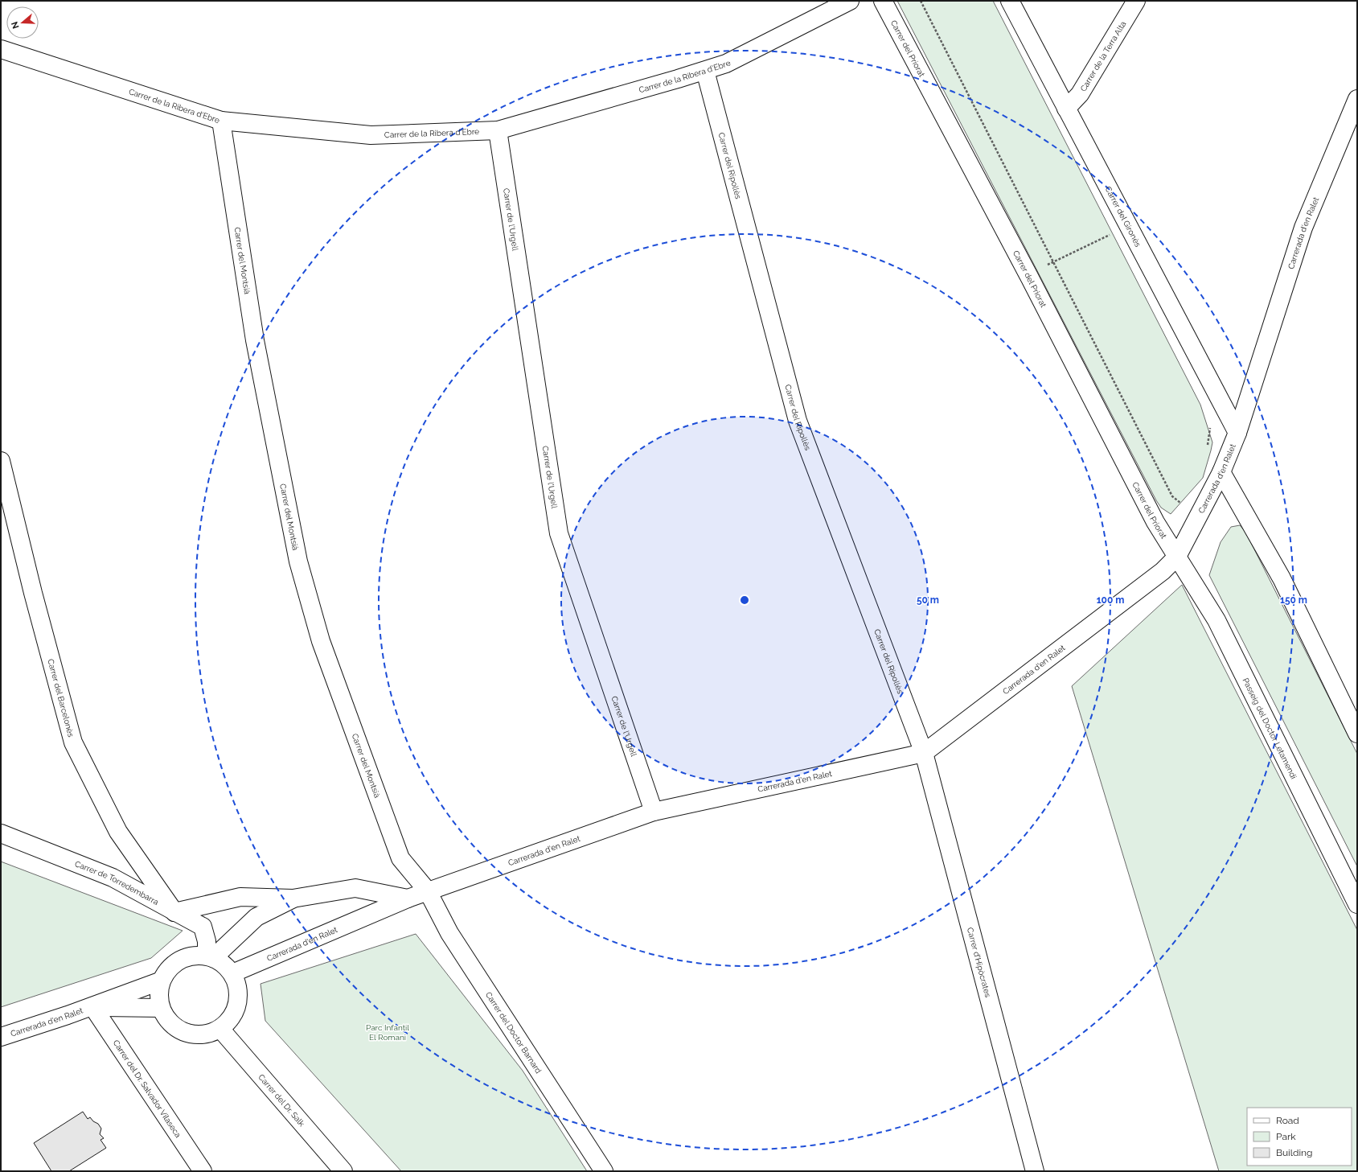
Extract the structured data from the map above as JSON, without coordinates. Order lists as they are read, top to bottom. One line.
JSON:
{"streets":{"street":["Carrer del Priorat","Carrer de la Terra Alta","Carrer de la Ribera d'Ebre","Carrer del Ripollès","Carrer del Gironès","Carrer de l'Urgell","Carrerada d'en Ralet","Carrer del Montsià","Carrer del Barcelonès","Passeig del Doctor Letamendi","Carrer de Torredembarra","Carrer d'Hipòcrates","Carrer del Doctor Barnard","Carrer del Dr. Salvador Vilaseca","Carrer del Dr. Salk"]},"crossings":[["Carrer del Priorat","Carrerada d'en Ralet"],["Carrer del Priorat","Passeig del Doctor Letamendi"],["Carrer de la Terra Alta","Carrer del Gironès"],["Carrer de la Ribera d'Ebre","Carrer del Ripollès"],["Carrer de la Ribera d'Ebre","Carrer de l'Urgell"],["Carrer de la Ribera d'Ebre","Carrer del Montsià"],["Carrer del Ripollès","Carrerada d'en Ralet"],["Carrer del Ripollès","Carrer d'Hipòcrates"],["Carrer del Gironès","Carrerada d'en Ralet"],["Carrer de l'Urgell","Carrerada d'en Ralet"],["Carrerada d'en Ralet","Carrer del Montsià"],["Carrerada d'en Ralet","Passeig del Doctor Letamendi"],["Carrerada d'en Ralet","Carrer de Torredembarra"],["Carrerada d'en Ralet","Carrer d'Hipòcrates"],["Carrerada d'en Ralet","Carrer del Doctor Barnard"],["Carrerada d'en Ralet","Carrer del Dr. Salvador Vilaseca"],["Carrerada d'en Ralet","Carrer del Dr. Salk"],["Carrer del Montsià","Carrer del Doctor Barnard"],["Carrer del Barcelonès","Carrer de Torredembarra"],["Carrer de Torredembarra","Carrer del Dr. Salk"]],"parks":["Parc Infantil El Romani"],"legend":["Road","Park","Building"],"north":"left","rings":["50 m","100 m","150 m"]}
